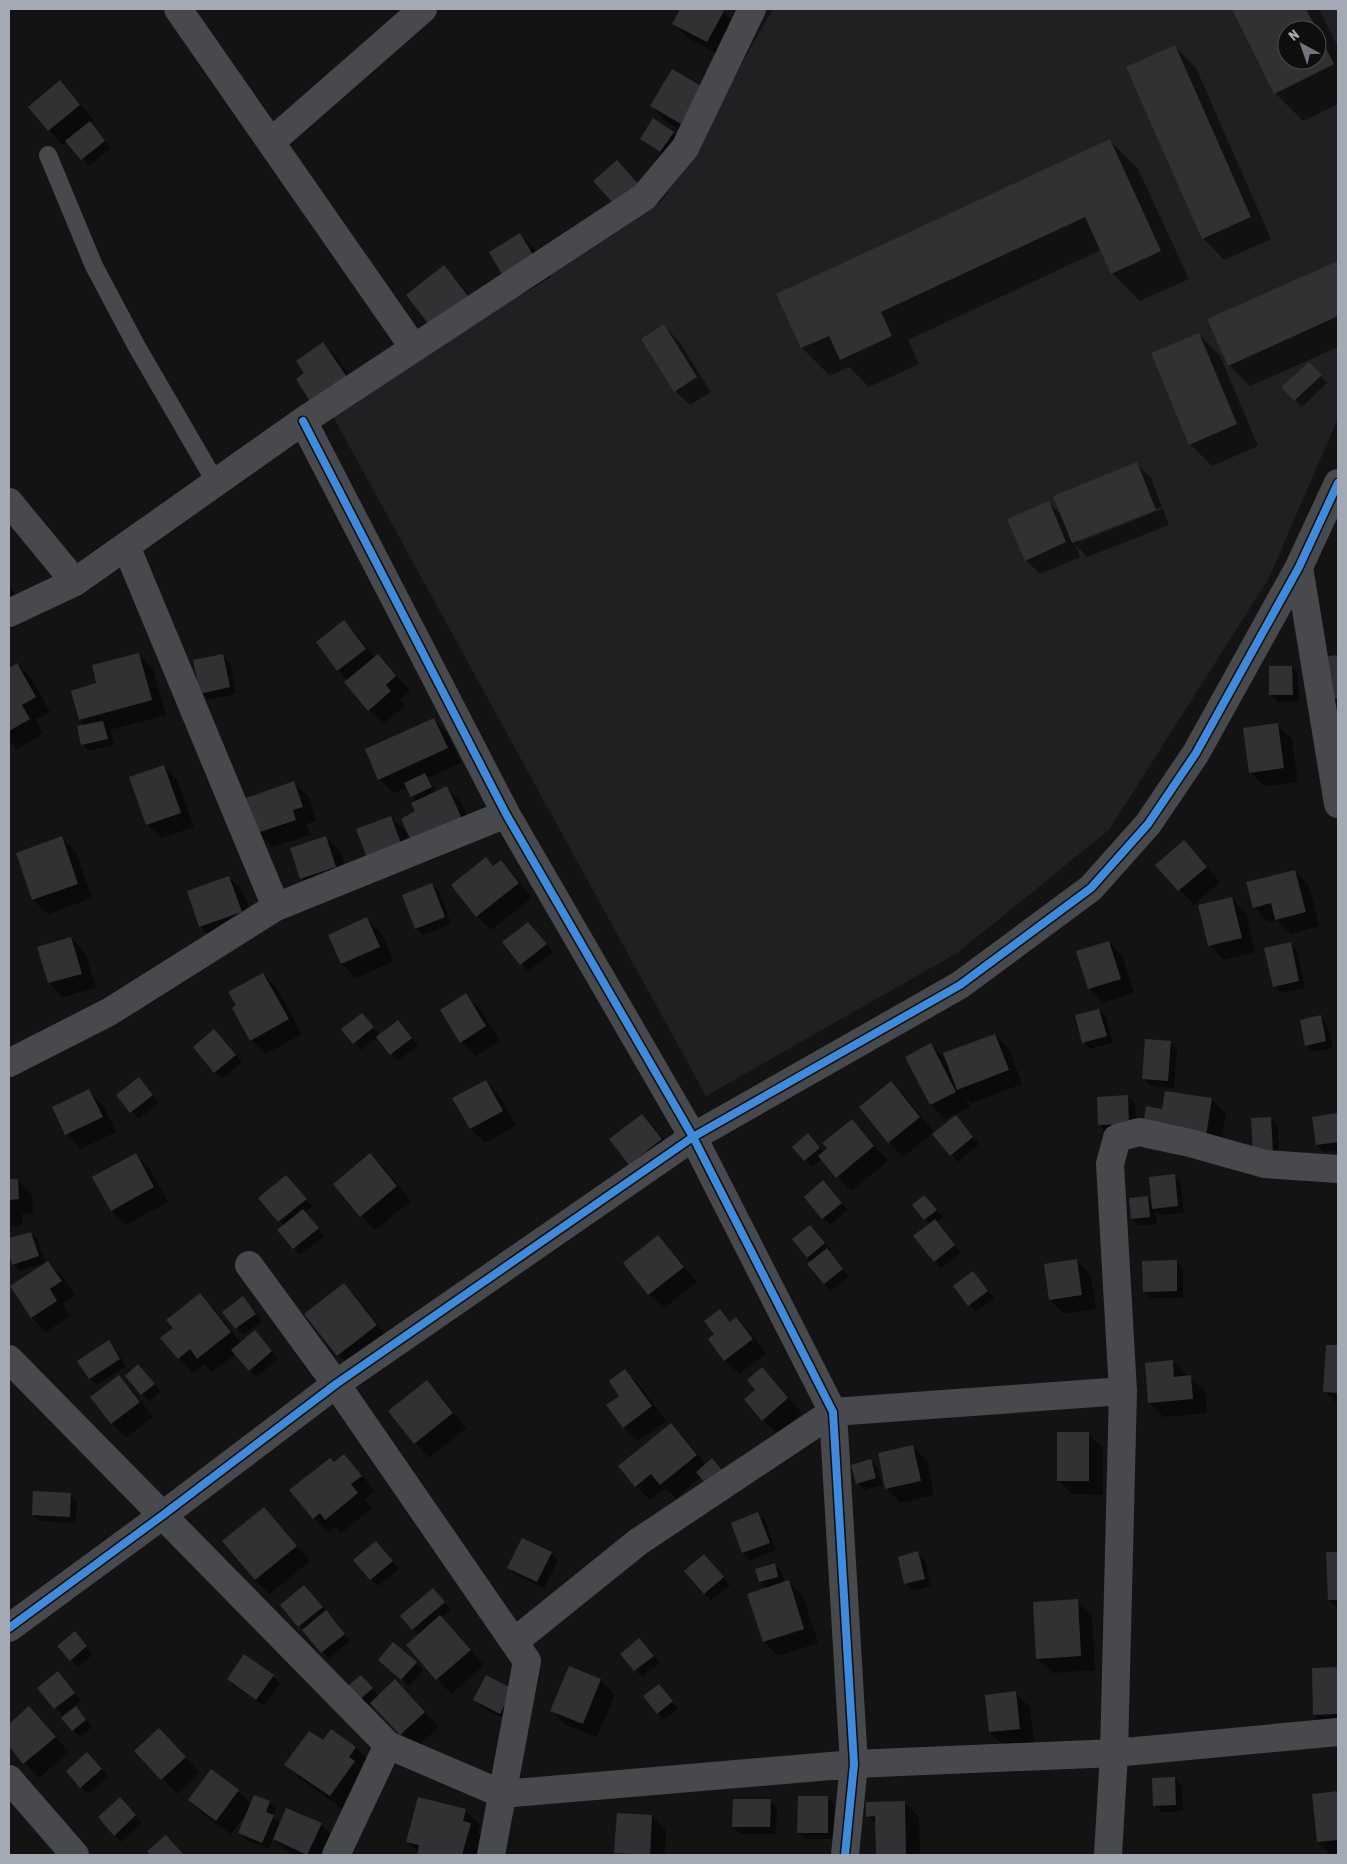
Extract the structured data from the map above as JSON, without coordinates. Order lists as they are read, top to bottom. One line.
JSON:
{"north":"top left"}
